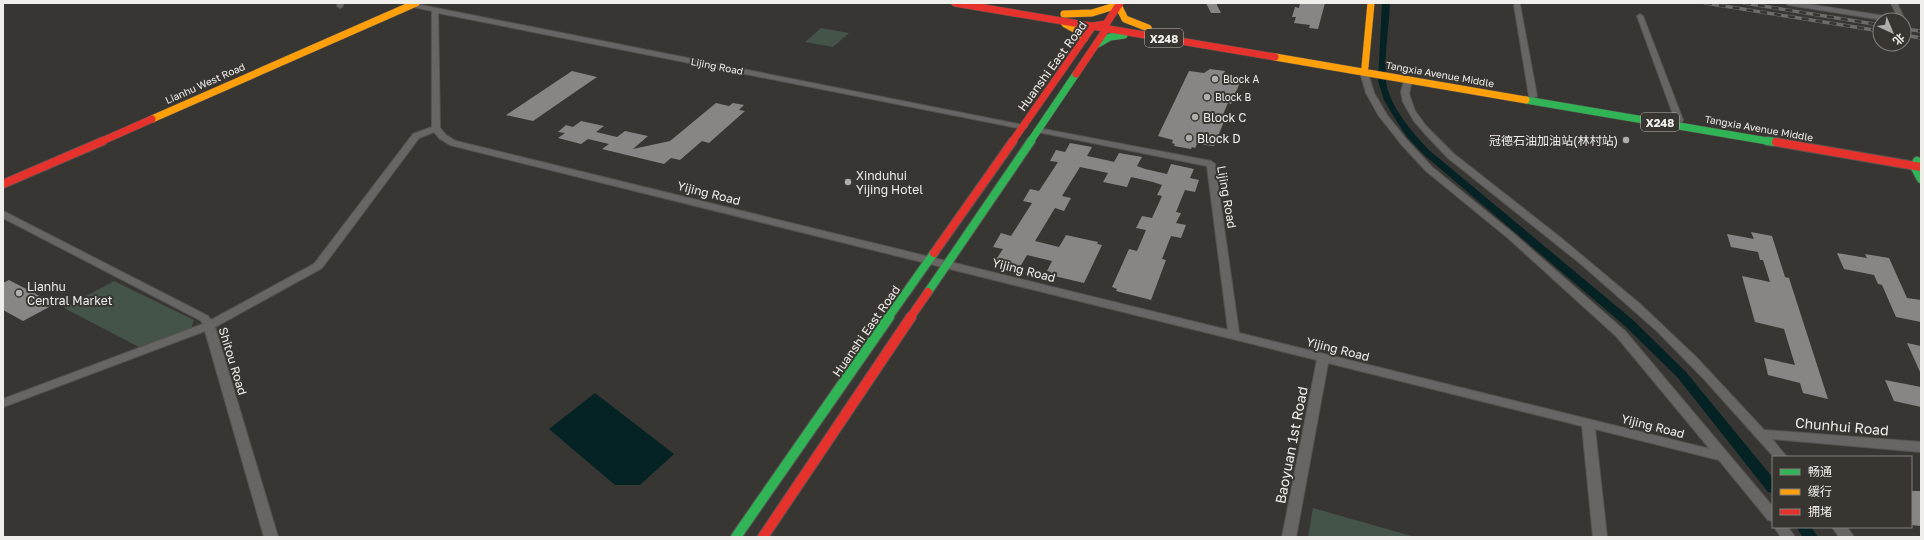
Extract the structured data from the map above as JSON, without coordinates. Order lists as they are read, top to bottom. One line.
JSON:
{"streets":{"main road":["X248","Huanshi East Road","Tangxia Avenue Middle","Lianhu West Road"],"street":["Lijing Road","Yijing Road","Shitou Road","Chunhui Road","Baoyuan 1st Road"]},"crossings":[["Lijing Road","Huanshi East Road"],["Lijing Road","Lianhu West Road"],["Lijing Road","Yijing Road"],["Huanshi East Road","Tangxia Avenue Middle"],["Huanshi East Road","Yijing Road"],["Yijing Road","Baoyuan 1st Road"]],"places":["Block A","Block B","Block C","Block D","冠德石油加油站(林村站)","Xinduhui Yijing Hotel","Lianhu Central Market"],"legend":["畅通","缓行","拥堵"],"north":"bottom right"}
